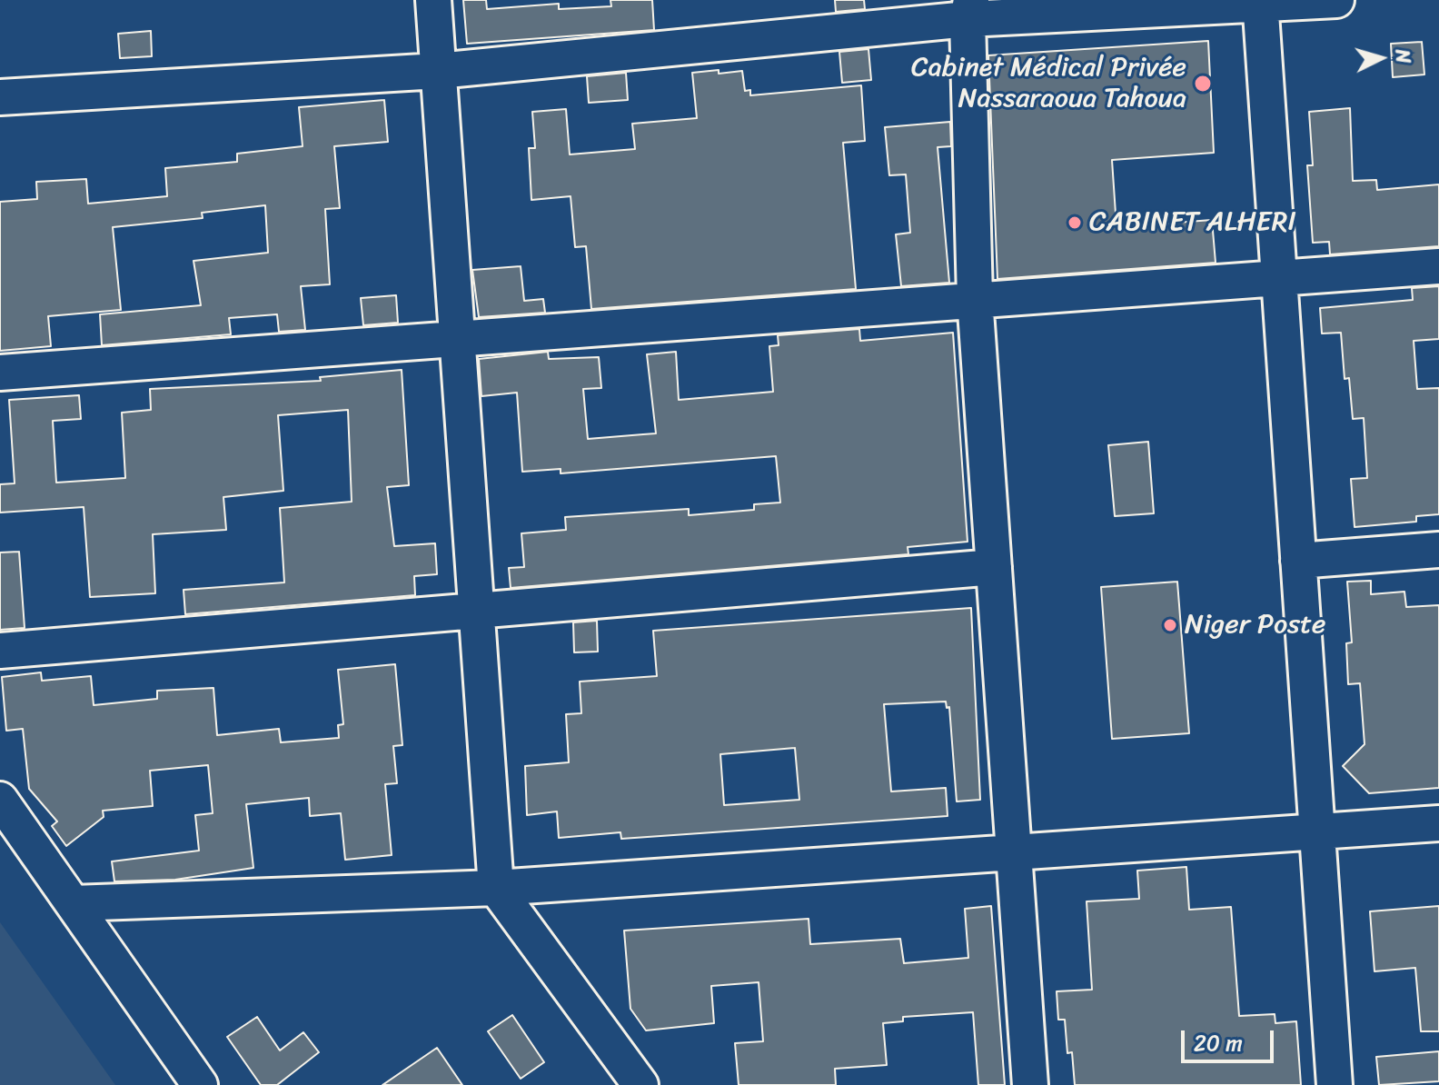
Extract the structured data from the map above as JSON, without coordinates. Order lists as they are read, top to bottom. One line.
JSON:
{"places":["Cabinet Médical Privée Nassaraoua Tahoua","CABINET ALHERI","Niger Poste"],"scale_bar":"20 m","north":"right"}
